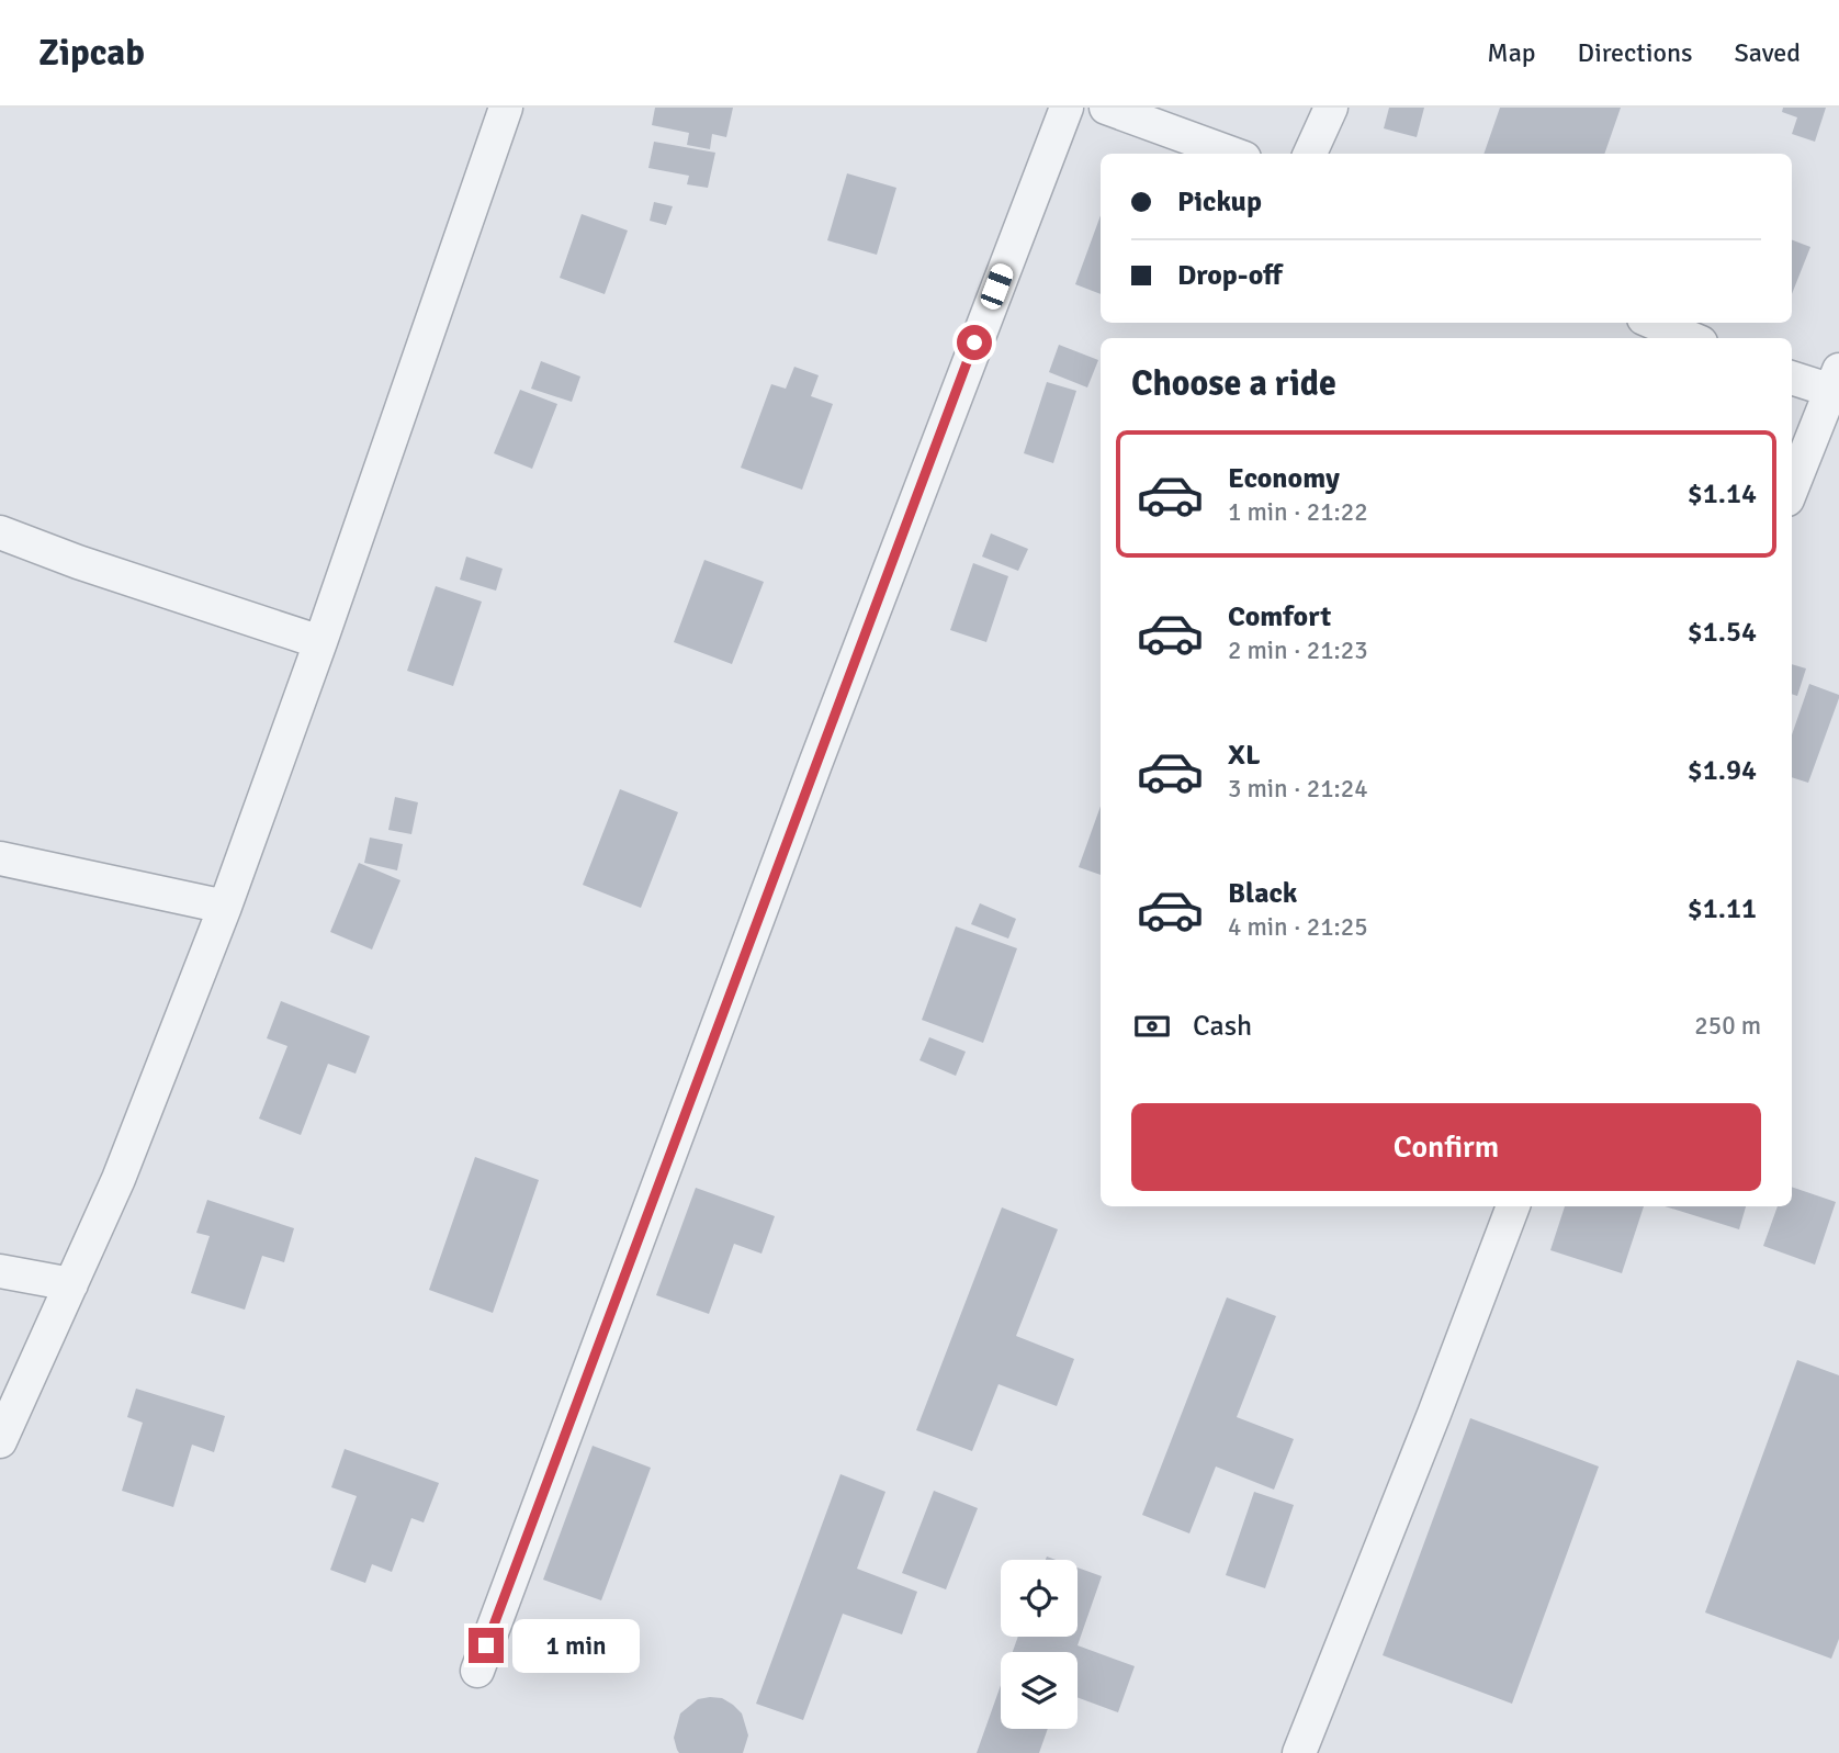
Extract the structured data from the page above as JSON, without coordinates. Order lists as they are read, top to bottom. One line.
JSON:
{"page":{"header":"Zipcab","nav":["Map","Directions","Saved"],"banner":["Pickup","Drop-off"],"heading":"Choose a ride","list":[{"name":"Economy","note":"1 min · 21:22","value":"$1.14"},{"name":"Comfort","note":"2 min · 21:23","value":"$1.54"},{"name":"XL","note":"3 min · 21:24","value":"$1.94"},{"name":"Black","note":"4 min · 21:25","value":"$1.11"}],"pay":["Cash","250 m"],"buttons":"Confirm","bubble":"1 min"}}
